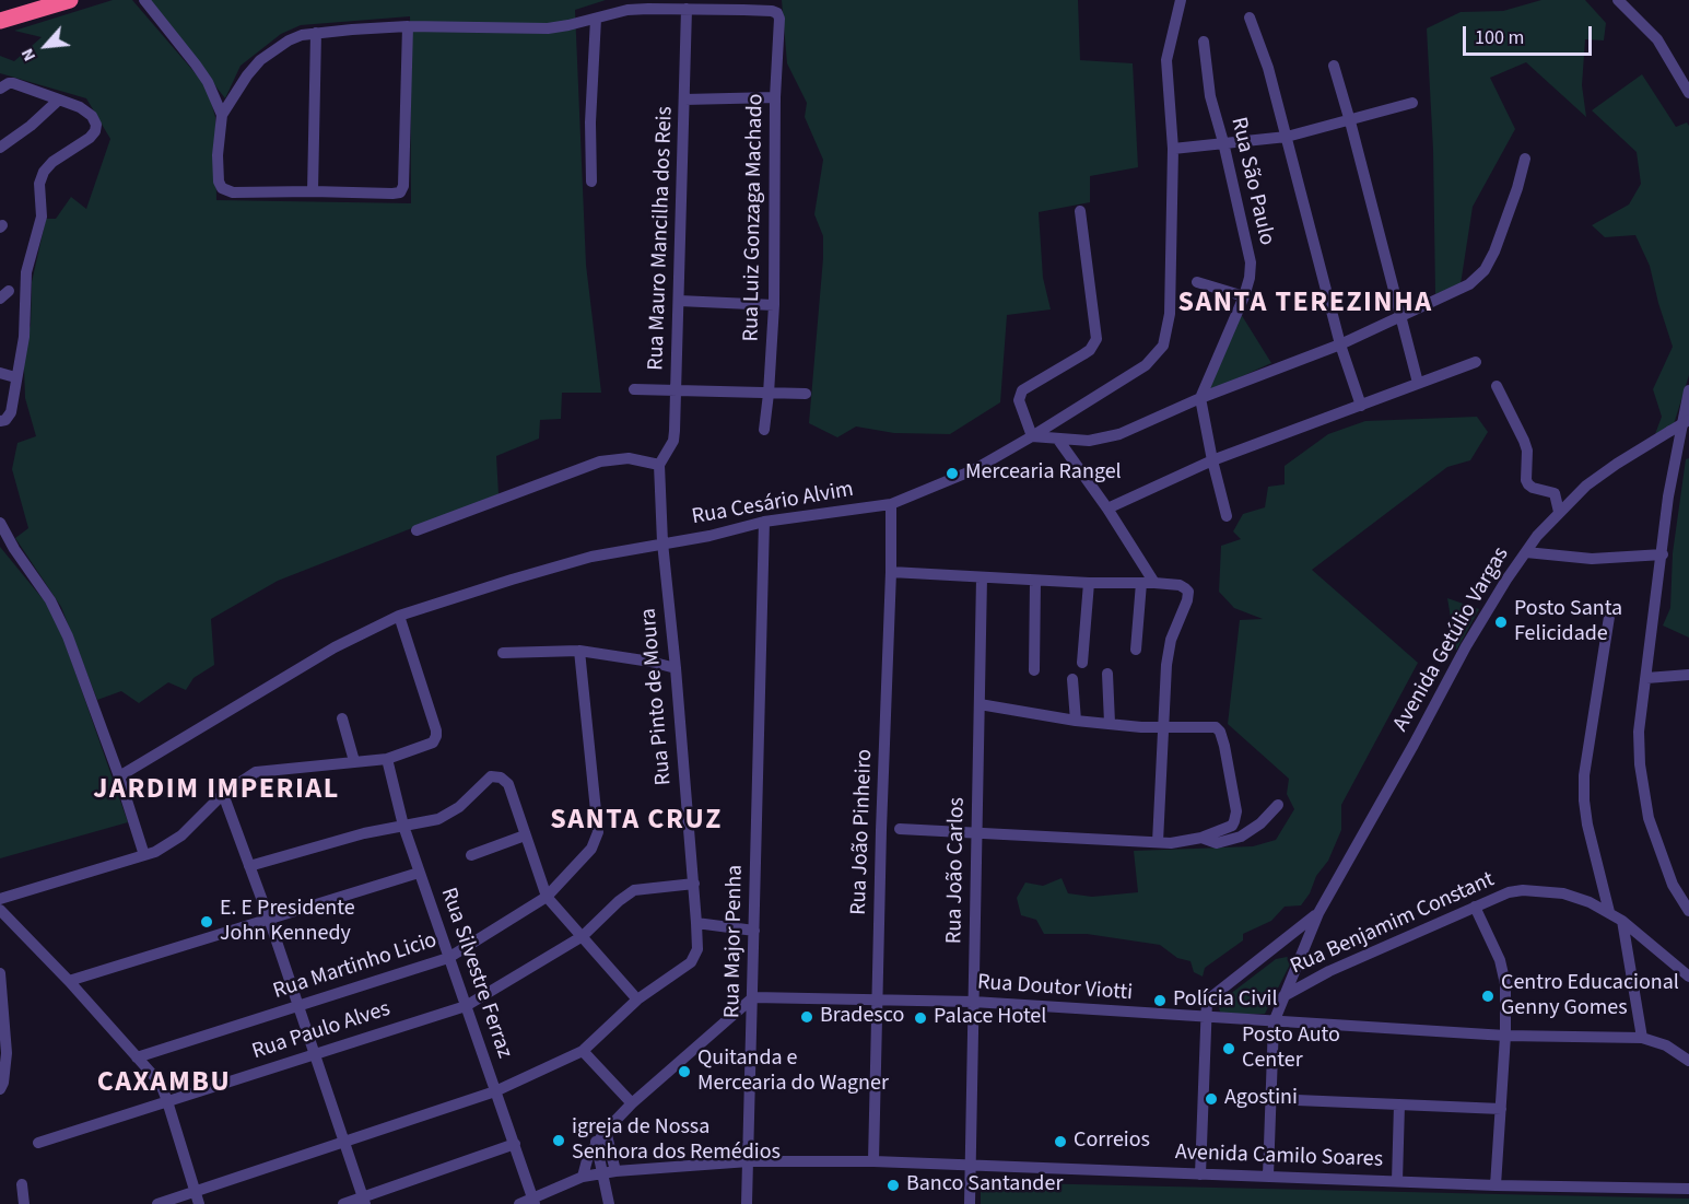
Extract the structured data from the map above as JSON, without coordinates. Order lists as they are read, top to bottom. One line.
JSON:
{"streets":{"street":["Rua São Paulo","Rua Luiz Gonzaga Machado","Rua Mauro Mancilha dos Reis","Rua Cesário Alvim","Avenida Getúlio Vargas","Rua Pinto de Moura","Rua João Pinheiro","Rua João Carlos","Rua Benjamim Constant","Rua Major Penha","Rua Martinho Licio","Rua Silvestre Ferraz","Rua Doutor Viotti","Rua Paulo Alves","Avenida Camilo Soares"]},"crossings":[["Rua Luiz Gonzaga Machado","Rua Mauro Mancilha dos Reis"],["Rua Mauro Mancilha dos Reis","Rua Pinto de Moura"],["Rua Cesário Alvim","Rua Pinto de Moura"],["Rua Cesário Alvim","Rua João Pinheiro"],["Rua Cesário Alvim","Rua Major Penha"],["Rua Pinto de Moura","Rua Silvestre Ferraz"],["Rua Pinto de Moura","Rua Paulo Alves"],["Rua João Pinheiro","Rua Doutor Viotti"],["Rua João Pinheiro","Avenida Camilo Soares"],["Rua João Carlos","Rua Doutor Viotti"],["Rua João Carlos","Avenida Camilo Soares"],["Rua Major Penha","Rua Doutor Viotti"],["Rua Major Penha","Avenida Camilo Soares"],["Rua Martinho Licio","Rua Silvestre Ferraz"],["Rua Silvestre Ferraz","Rua Paulo Alves"],["Rua Silvestre Ferraz","Avenida Camilo Soares"]],"districts":["SANTA TEREZINHA","JARDIM IMPERIAL","SANTA CRUZ","CAXAMBU"],"places":["Mercearia Rangel","Posto Santa Felicidade","E. E Presidente John Kennedy","Centro Educacional Genny Gomes","Polícia Civil","Bradesco","Palace Hotel","Posto Auto Center","Quitanda e Mercearia do Wagner","Agostini","igreja de Nossa Senhora dos Remédios","Correios","Banco Santander"],"scale_bar":"100 m","north":"bottom left"}
